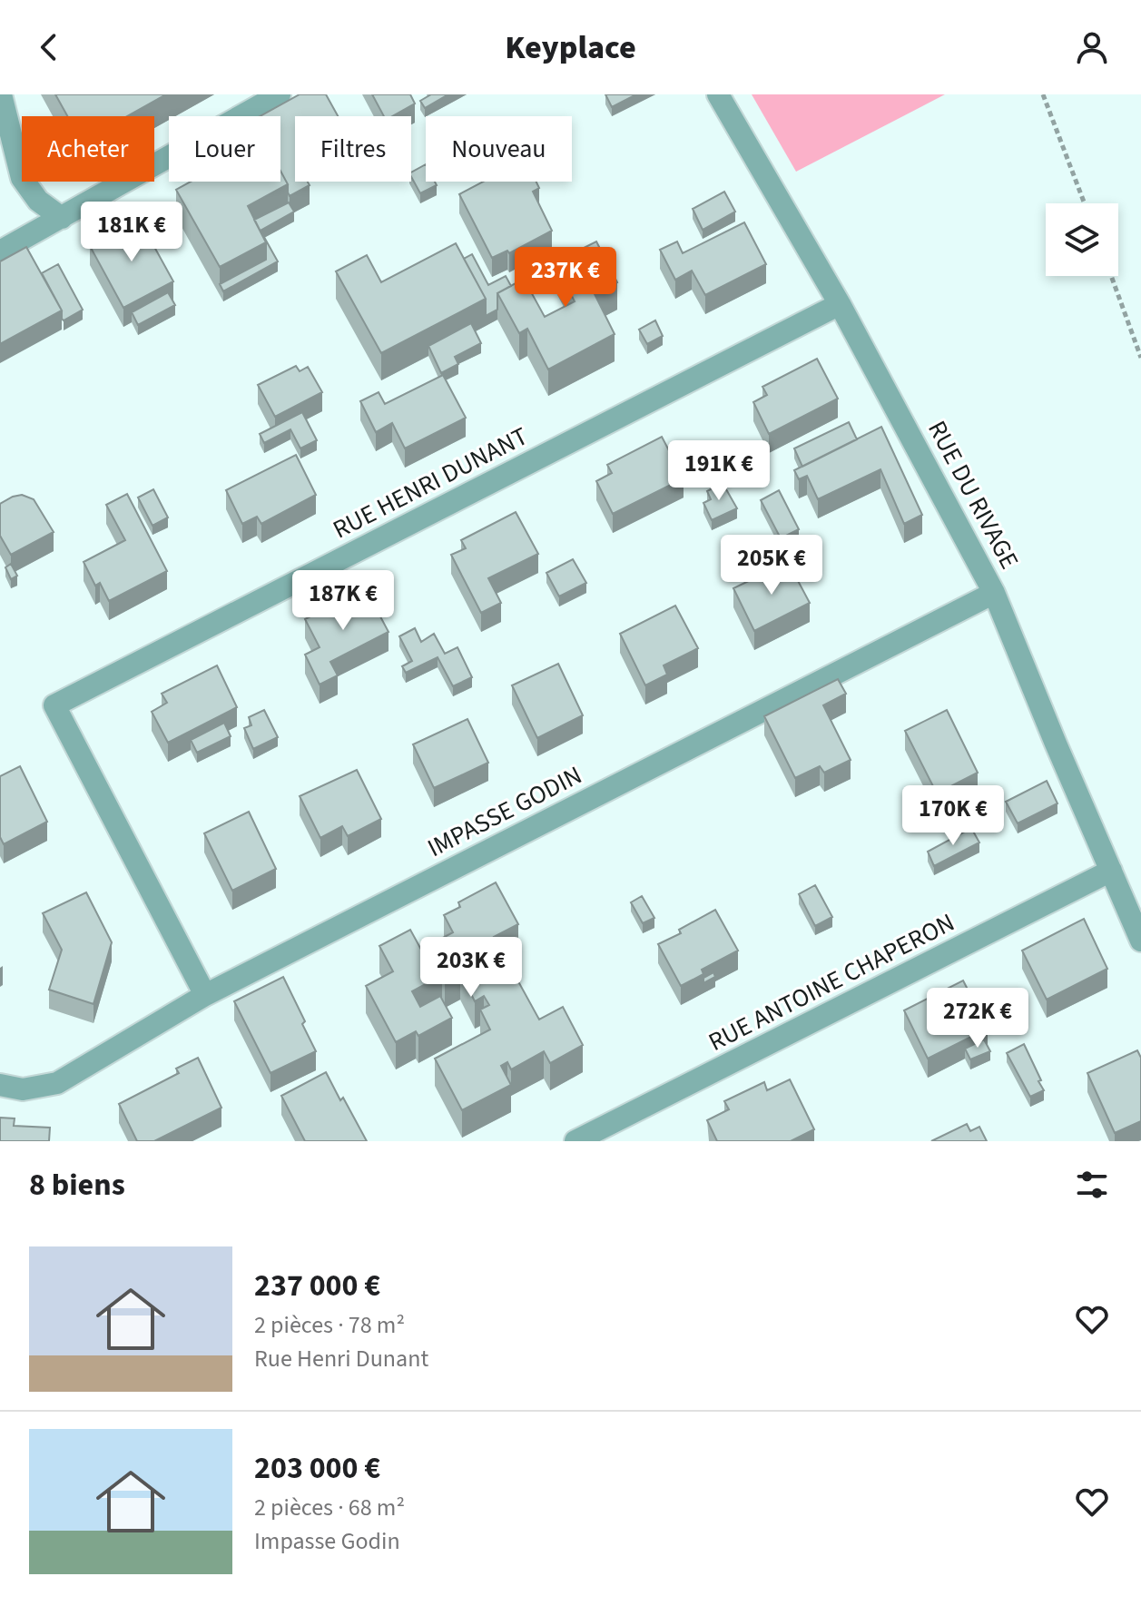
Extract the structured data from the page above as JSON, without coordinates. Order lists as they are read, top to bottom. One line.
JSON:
{"streets":{"street":["RUE HENRI DUNANT","RUE DU RIVAGE","IMPASSE GODIN","RUE ANTOINE CHAPERON"]},"crossings":[["RUE HENRI DUNANT","RUE DU RIVAGE"],["RUE HENRI DUNANT","IMPASSE GODIN"],["RUE DU RIVAGE","IMPASSE GODIN"],["RUE DU RIVAGE","RUE ANTOINE CHAPERON"]],"page":{"header":"Keyplace","chip":["Acheter","Louer","Filtres","Nouveau"],"price":["181K €","237K €","191K €","205K €","187K €","170K €","203K €","272K €"],"heading":"8 biens","list":[{"name":"237 000 €","note":"2 pièces · 78 m² · Rue Henri Dunant"},{"name":"203 000 €","note":"2 pièces · 68 m² · Impasse Godin"}]}}
